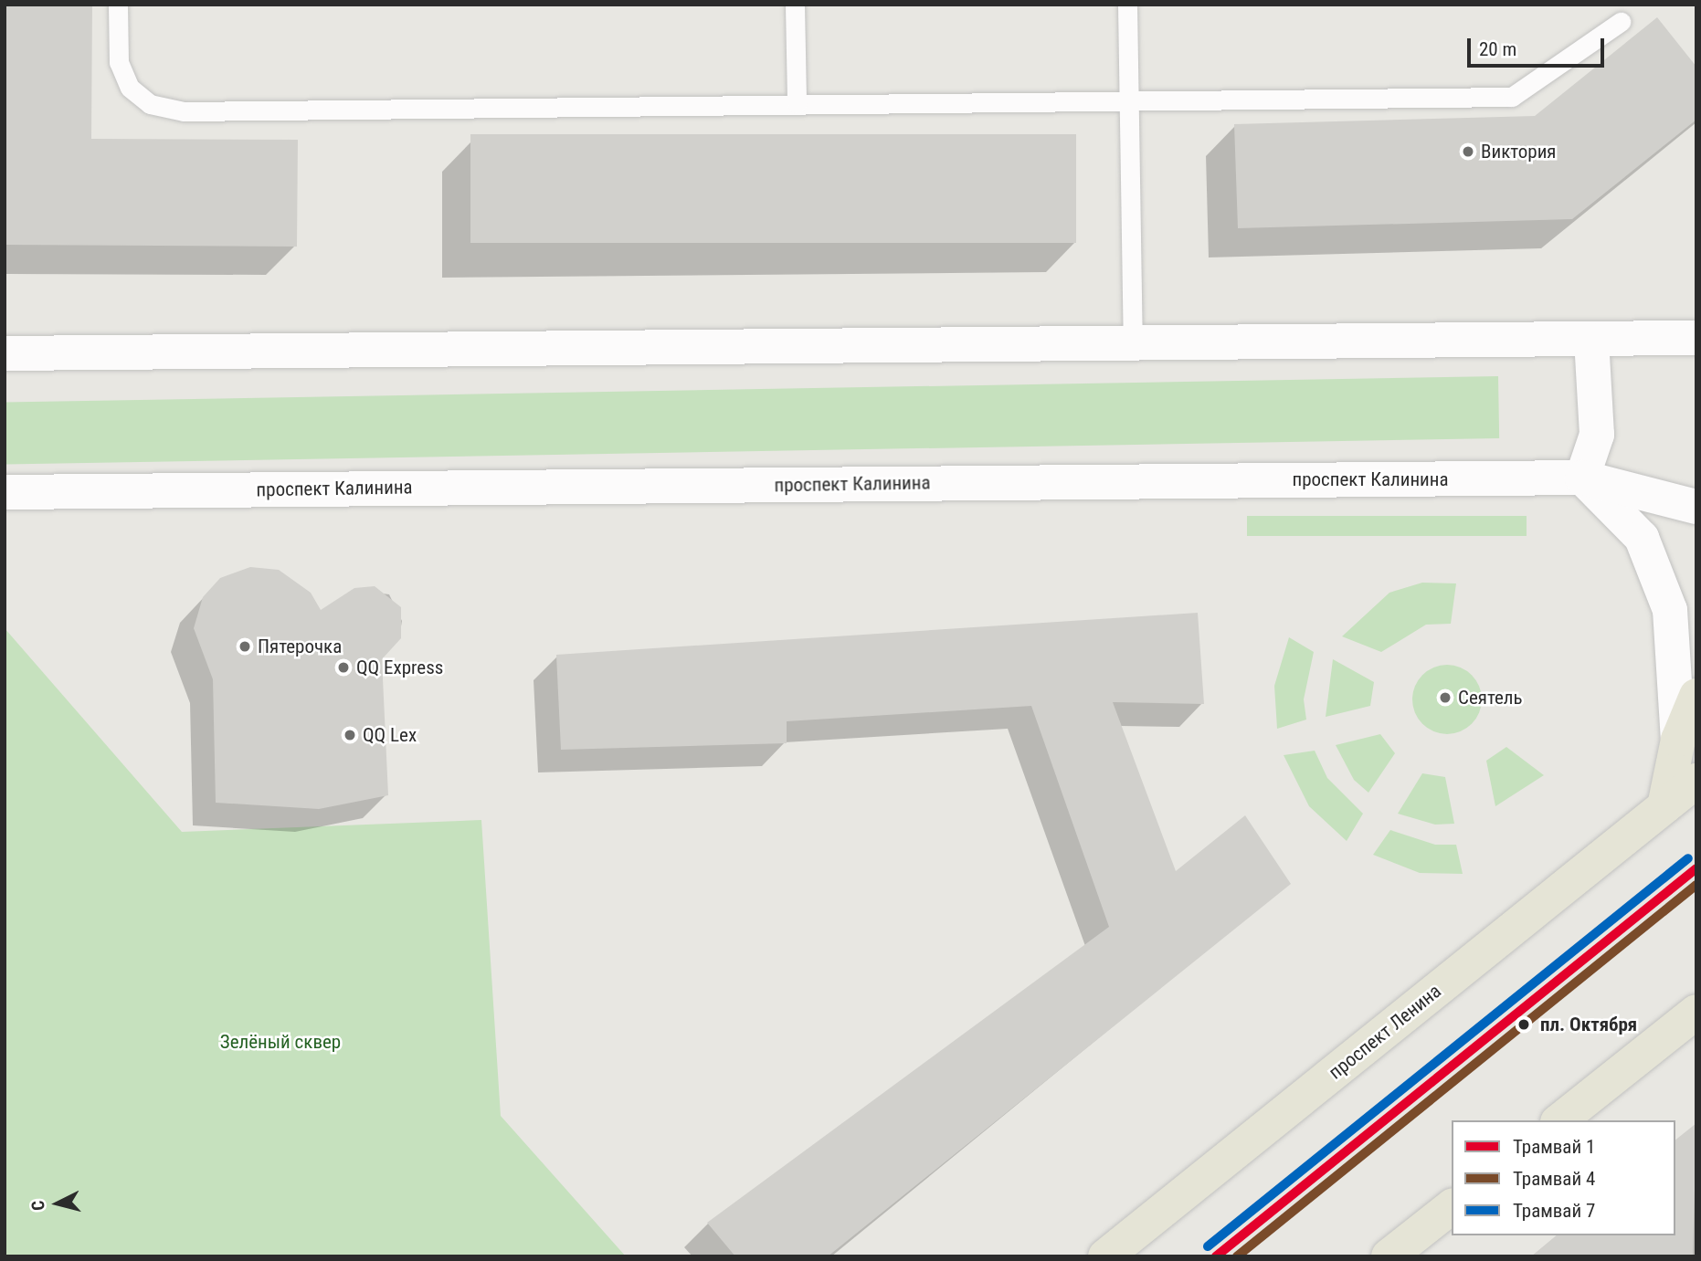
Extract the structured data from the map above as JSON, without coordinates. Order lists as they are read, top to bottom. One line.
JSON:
{"streets":{"main road":["проспект Калинина","проспект Ленина"]},"parks":["Зелёный сквер"],"places":["Виктория","Пятерочка","QQ Express","Сеятель","QQ Lex","пл. Октября"],"lines":["tram line 7","tram line 1","tram line 4"],"legend":["Трамвай 1","Трамвай 4","Трамвай 7"],"scale_bar":"20 m","north":"left"}
